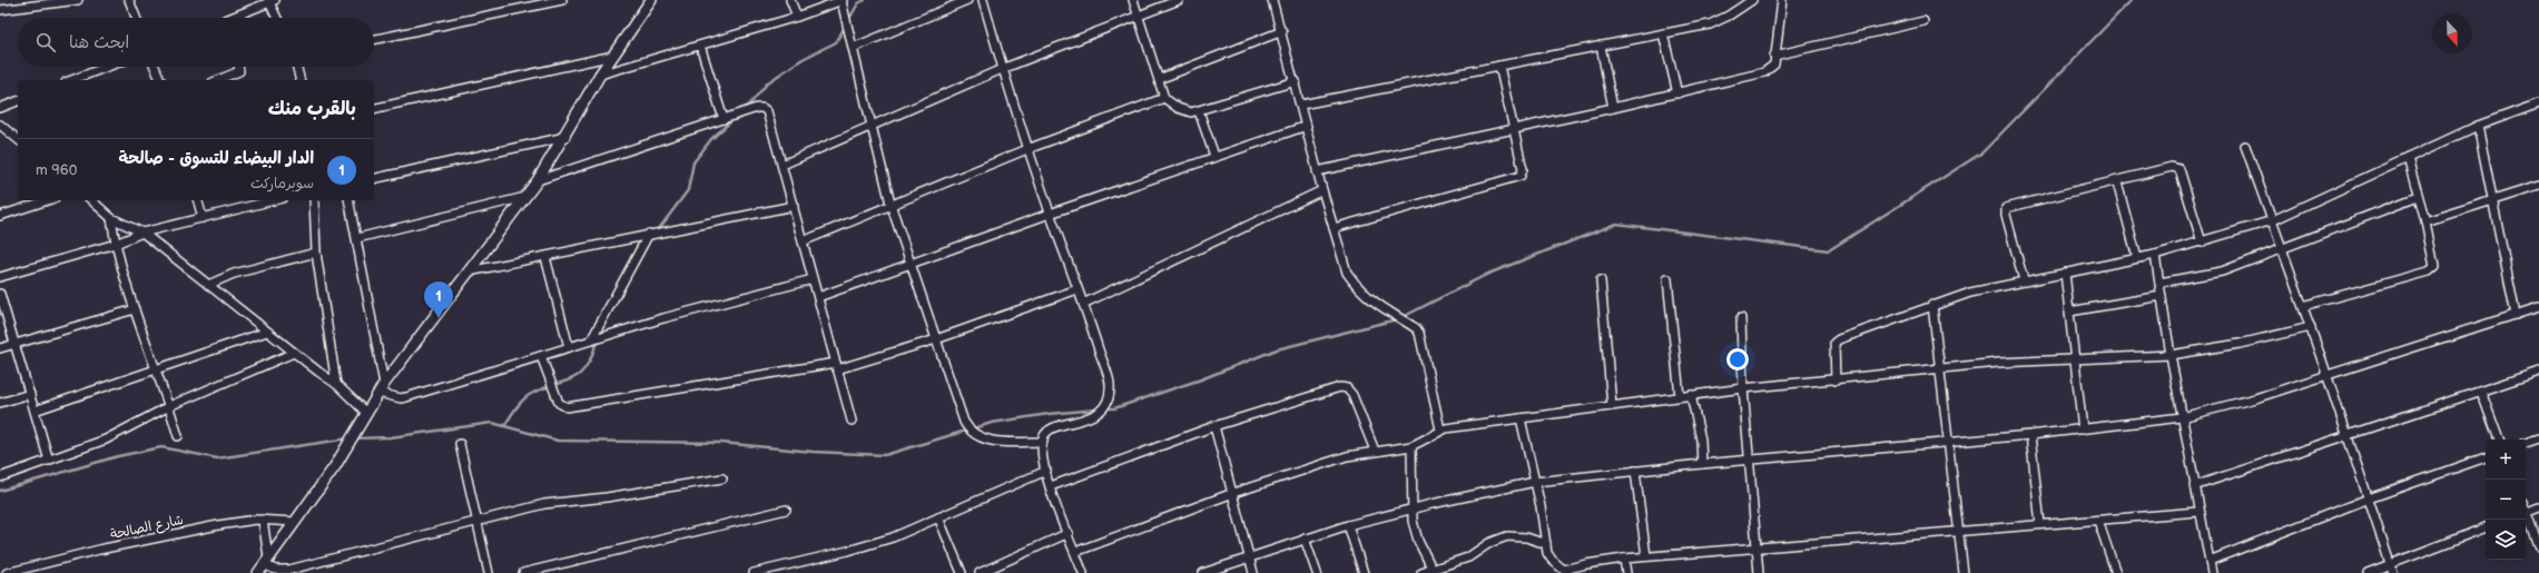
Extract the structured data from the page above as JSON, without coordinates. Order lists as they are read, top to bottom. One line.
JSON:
{"streets":{"street":["شارع الصالحة"]},"north":"bottom","page":{"search":"ابحث هنا","heading":"بالقرب منك","list":[{"mark":"1","name":"الدار البيضاء للتسوق - صالحة","note":"سوبرماركت","value":"960 m"}],"pins":"1","map_buttons":["+","−"]}}
